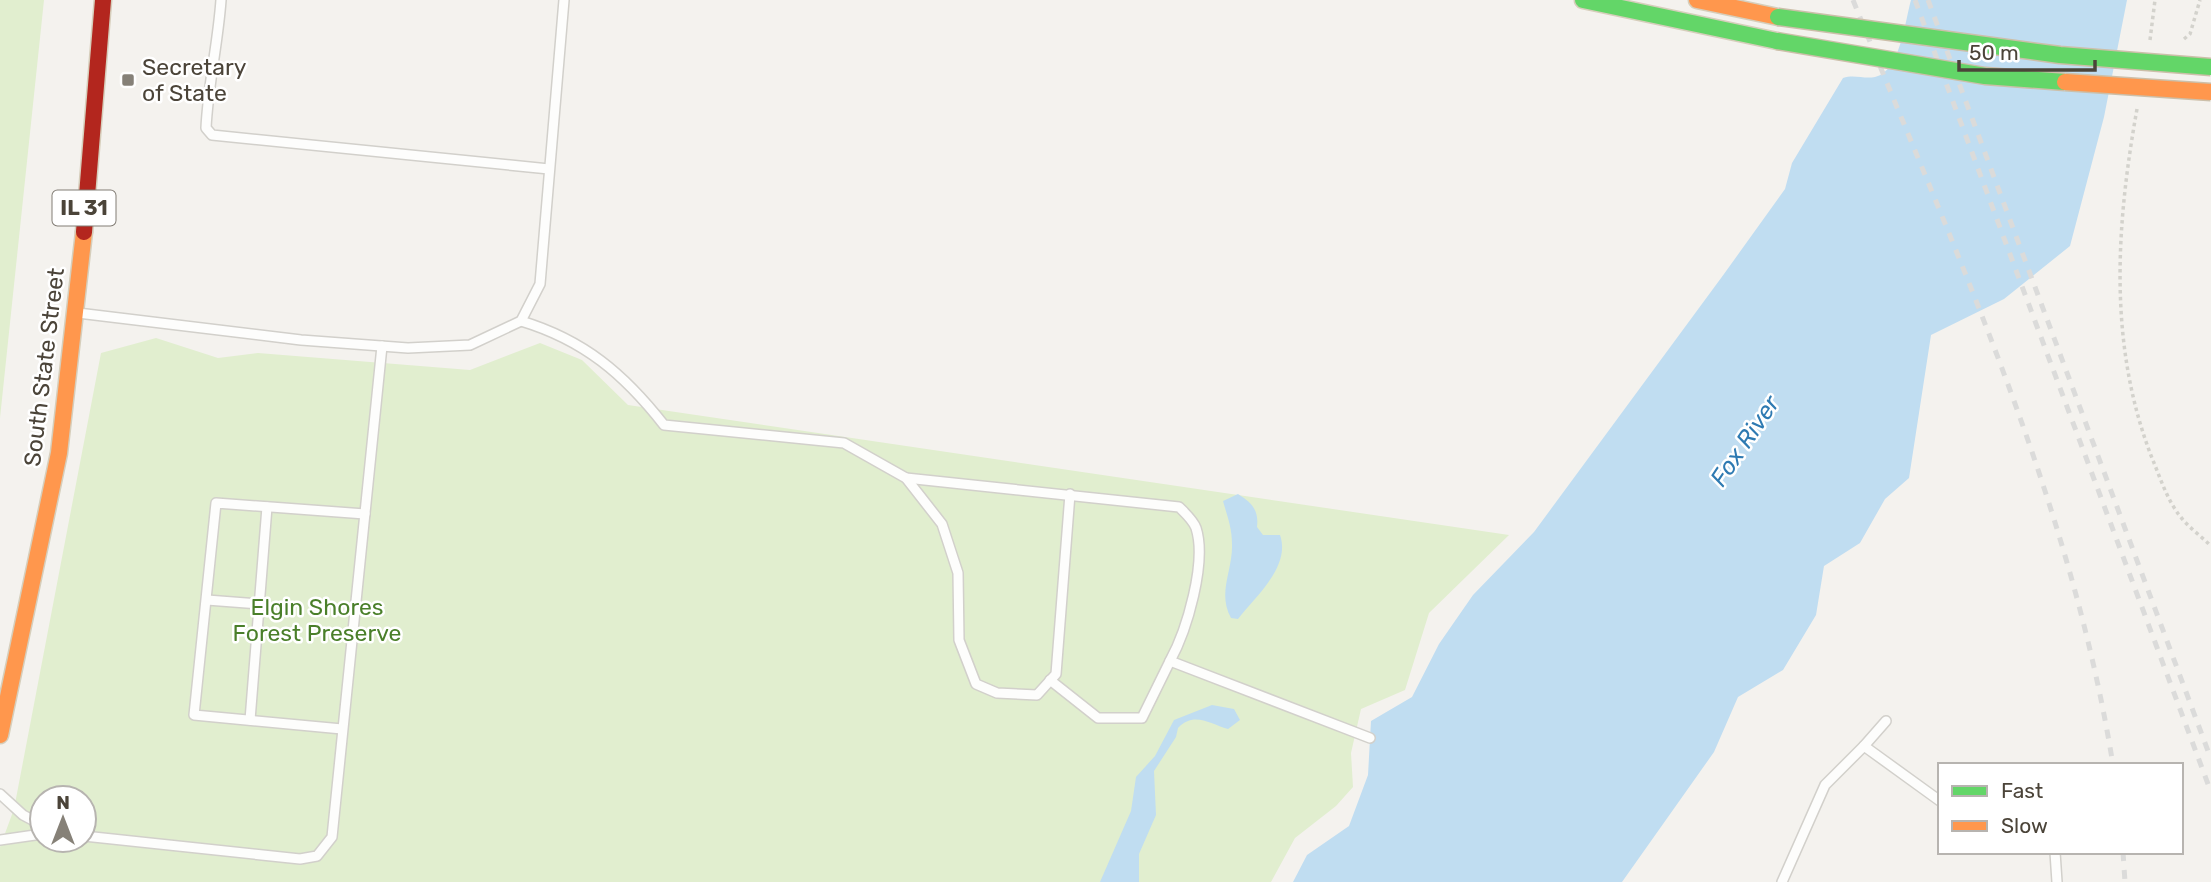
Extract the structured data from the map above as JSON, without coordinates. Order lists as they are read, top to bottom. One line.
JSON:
{"streets":{"main road":["IL 31","South State Street"]},"water":["Fox River"],"parks":["Elgin Shores Forest Preserve"],"places":{"transit":["Secretary of State"]},"legend":["Fast","Slow"],"scale_bar":"50 m","north":"top"}
